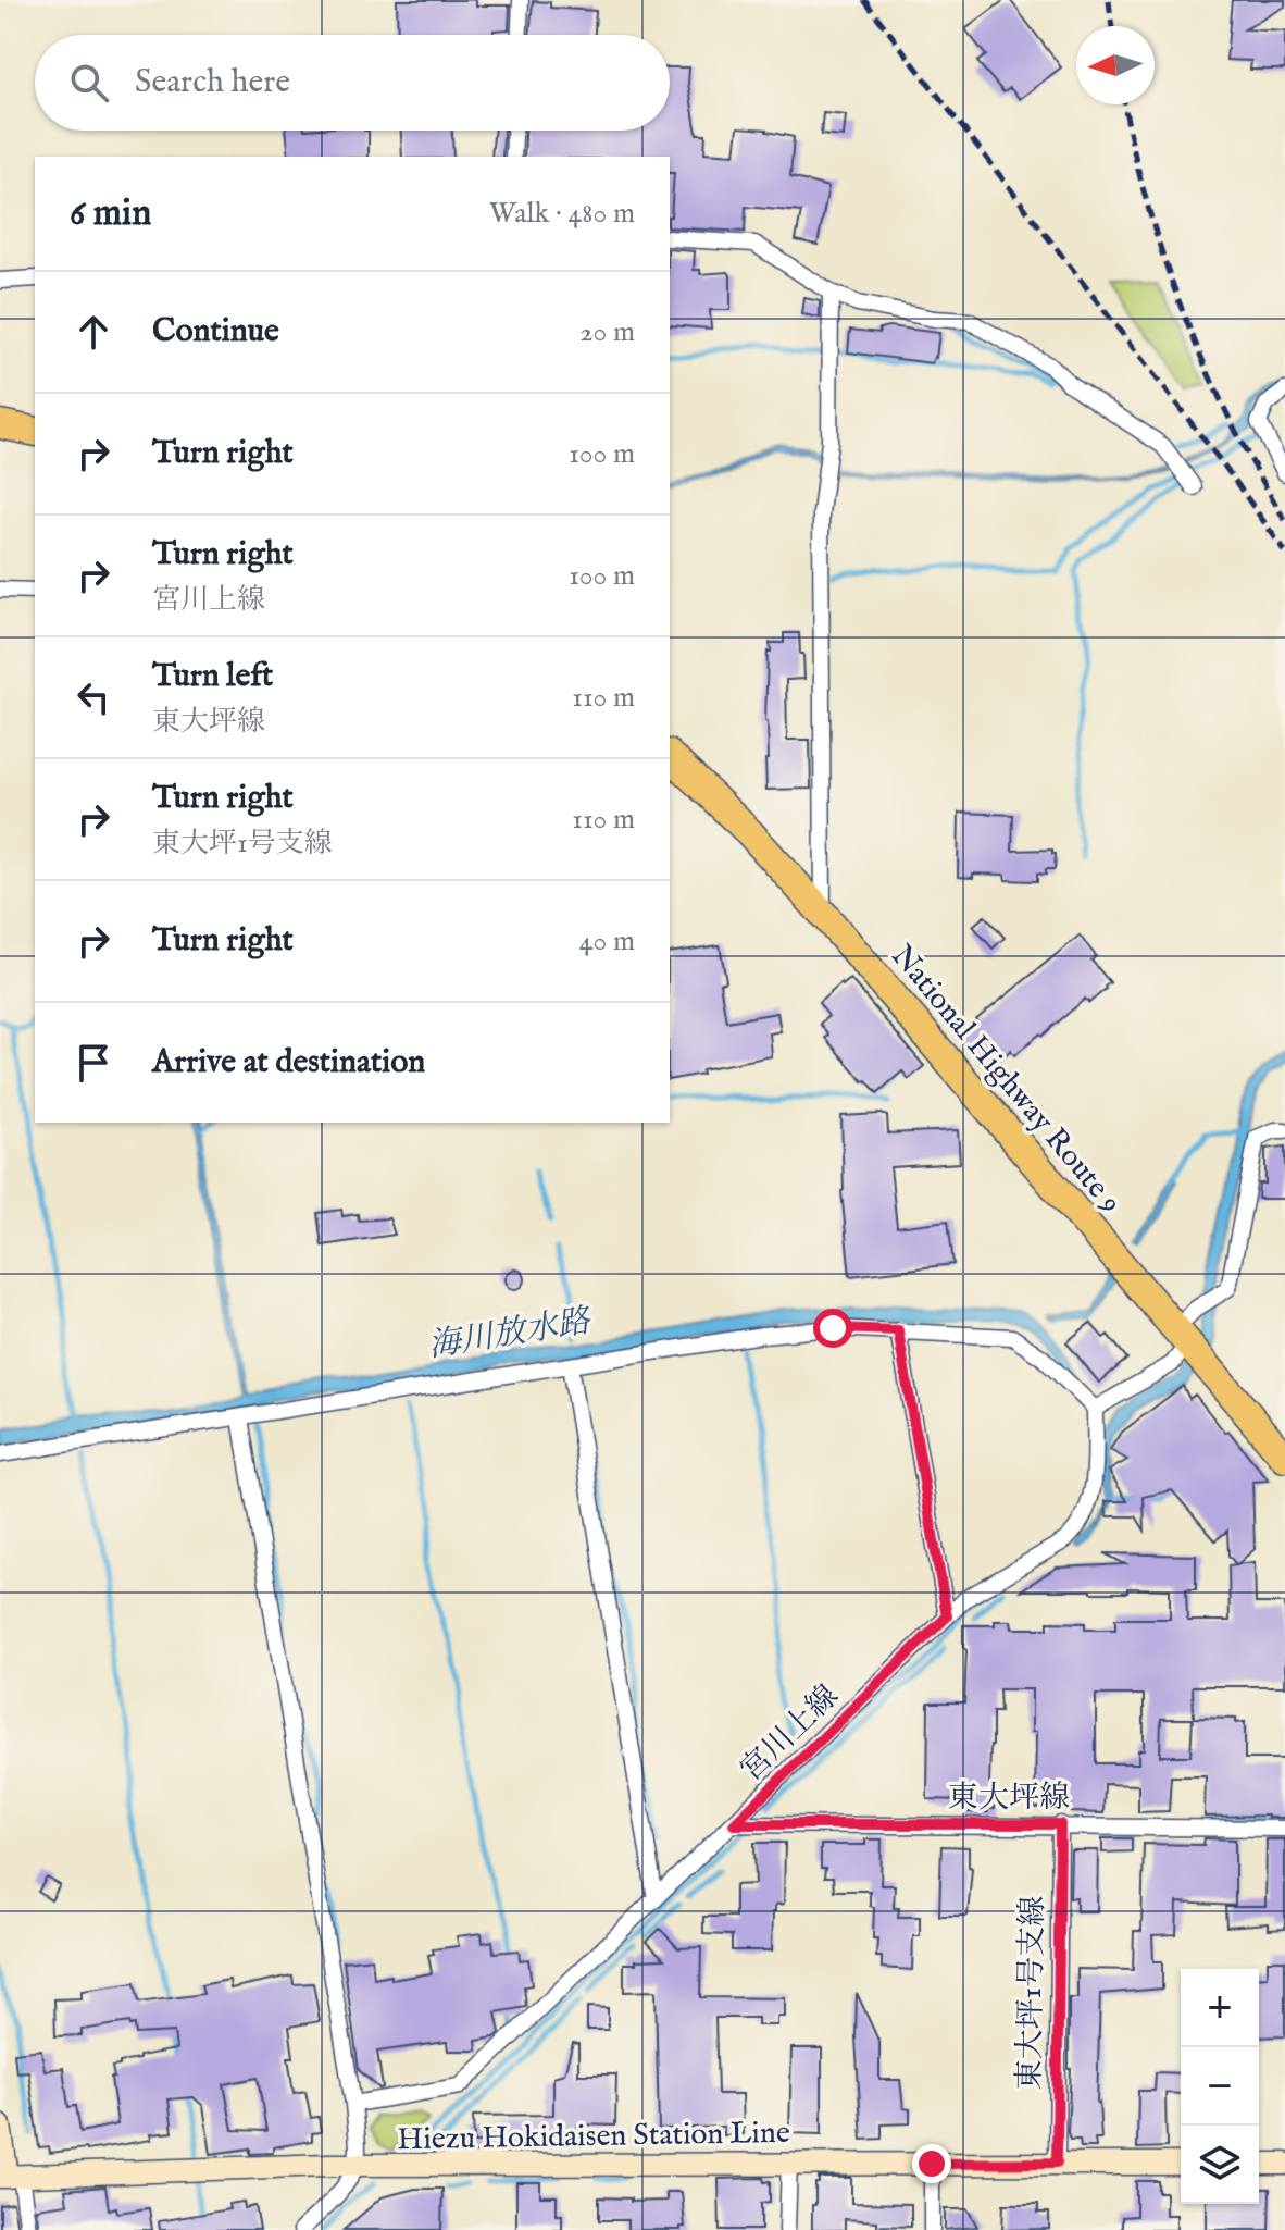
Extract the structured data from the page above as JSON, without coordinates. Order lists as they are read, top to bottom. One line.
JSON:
{"streets":{"highway":["National Highway Route 9"],"main road":["Hiezu Hokidaisen Station Line"],"street":["宮川上線","東大坪線","東大坪1号支線"]},"crossings":[["宮川上線","東大坪線"],["東大坪線","東大坪1号支線"],["東大坪1号支線","Hiezu Hokidaisen Station Line"]],"water":["海川放水路"],"north":"left","page":{"search":"Search here","heading":["6 min","Walk · 480 m"],"list":[["Continue","20 m"],["Turn right","100 m"],["Turn right","宮川上線","100 m"],["Turn left","東大坪線","110 m"],["Turn right","東大坪1号支線","110 m"],["Turn right","40 m"],"Arrive at destination"],"map_buttons":["+","−"]}}
